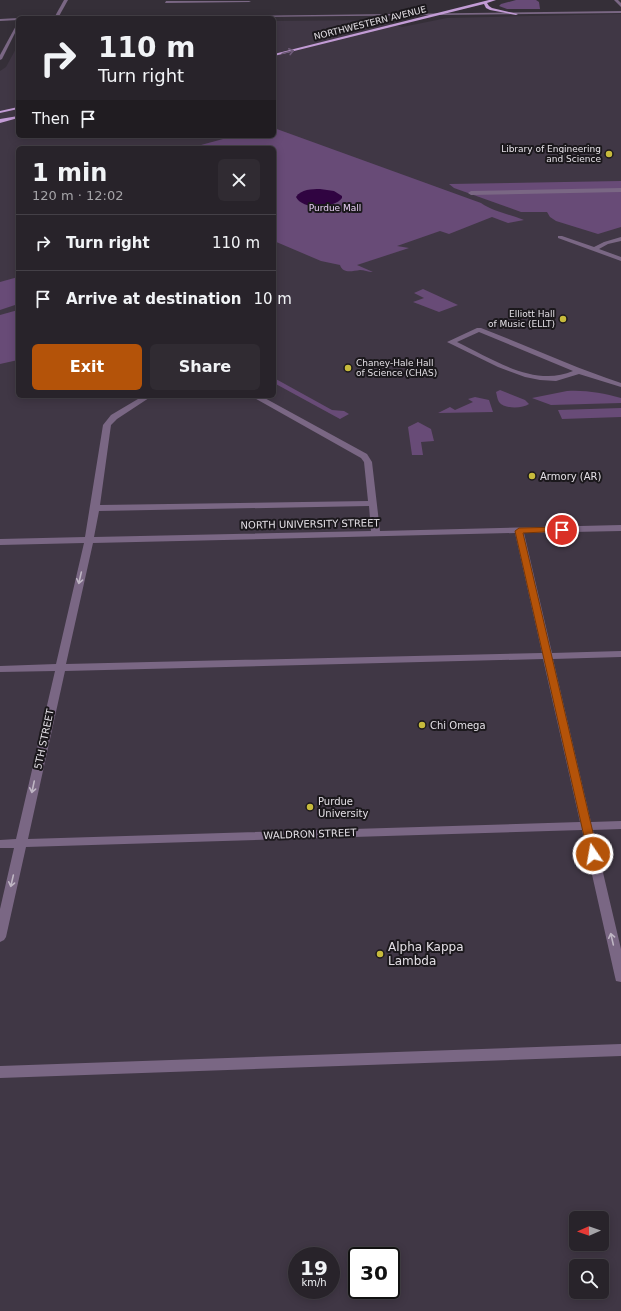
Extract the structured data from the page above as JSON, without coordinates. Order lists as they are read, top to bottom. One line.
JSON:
{"streets":{"main road":["NORTHWESTERN AVENUE"],"street":["NORTH UNIVERSITY STREET","5TH STREET","WALDRON STREET"]},"crossings":[["NORTH UNIVERSITY STREET","5TH STREET"],["5TH STREET","WALDRON STREET"]],"one_way":["5TH STREET"],"parks":["Purdue Mall"],"places":["Library of Engineering and Science","Elliott Hall of Music (ELLT)","Chaney-Hale Hall of Science (CHAS)","Armory (AR)","Chi Omega","Purdue University","Alpha Kappa Lambda"],"north":"left","page":{"turn":["110 m","Turn right"],"then":"Then","heading":["1 min","120 m · 12:02"],"list":[{"name":"Turn right","value":"110 m"},{"name":"Arrive at destination","value":"10 m"}],"buttons":["Exit","Share"],"speed":"19 km/h","limit":"30"}}
